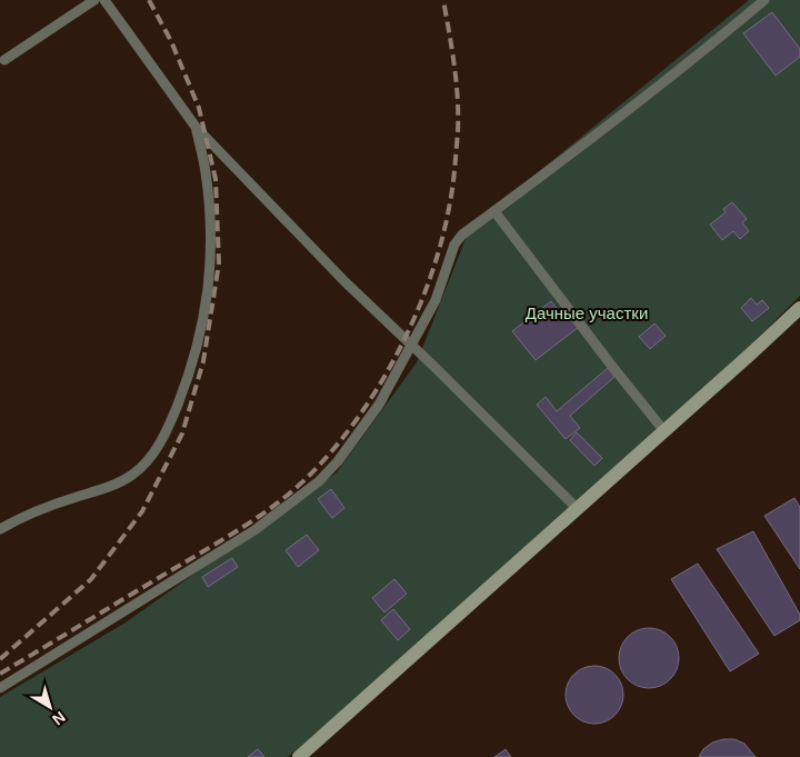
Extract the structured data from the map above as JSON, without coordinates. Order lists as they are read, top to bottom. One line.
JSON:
{"parks":["Дачные участки"],"north":"bottom right"}
